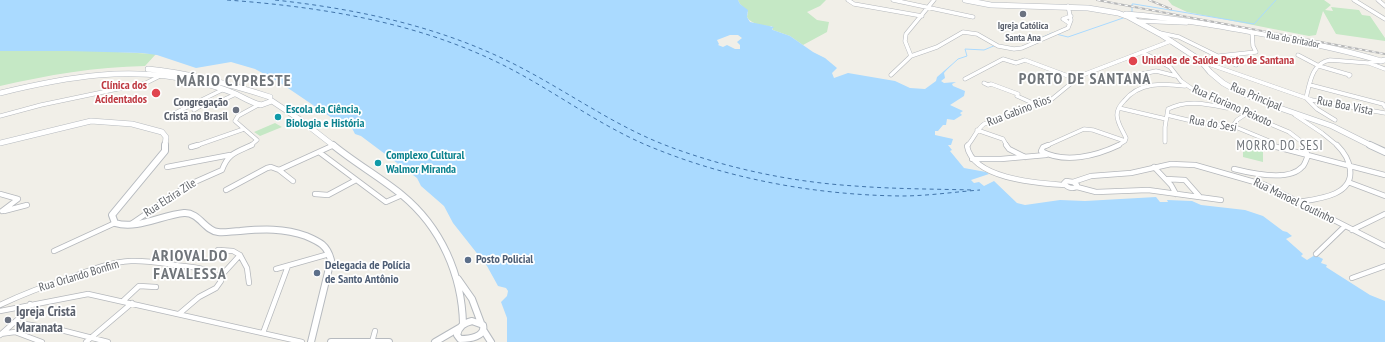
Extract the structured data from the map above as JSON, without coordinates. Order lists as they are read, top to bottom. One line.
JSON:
{"streets":{"street":["Rua do Britador","Rua Principal","Rua Floriano Peixoto","Rua Boa Vista","Rua Gabino Rios","Rua do Sesi","Rua Elzira Zile","Rua Manoel Coutinho","Rua Orlando Bonfim"]},"crossings":[["Rua do Britador","Rua Principal"],["Rua Principal","Rua Boa Vista"],["Rua Principal","Rua Gabino Rios"],["Rua Floriano Peixoto","Rua Gabino Rios"],["Rua Floriano Peixoto","Rua do Sesi"]],"districts":["PORTO DE SANTANA","MÁRIO CYPRESTE","MORRO DO SESI","ARIOVALDO FAVALESSA"],"places":["Igreja Católica Santa Ana","Unidade de Saúde Porto de Santana","Clínica dos Acidentados","Congregação Cristã no Brasil","Escola da Ciência, Biologia e História","Complexo Cultural Walmor Miranda","Posto Policial","Delegacia de Polícia de Santo Antônio","Igreja Cristã Maranata"]}
